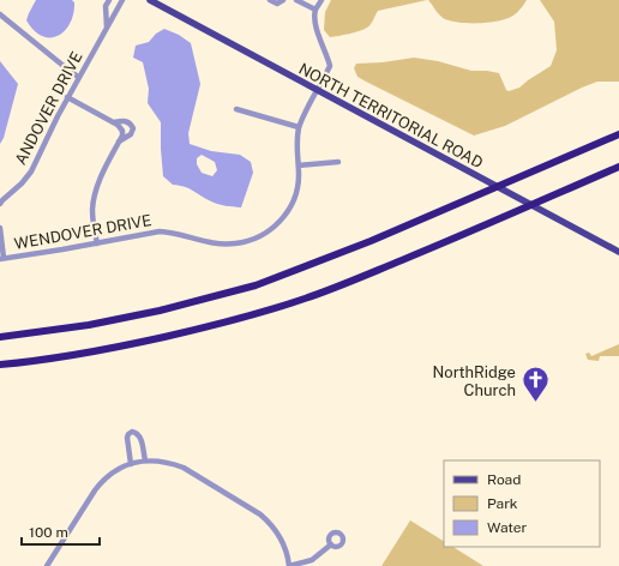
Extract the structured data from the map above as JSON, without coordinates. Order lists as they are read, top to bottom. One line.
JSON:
{"streets":{"main road":["NORTH TERRITORIAL ROAD"],"street":["ANDOVER DRIVE","WENDOVER DRIVE"]},"crossings":[["NORTH TERRITORIAL ROAD","WENDOVER DRIVE"]],"places":{"church":["NorthRidge Church"]},"legend":["Road","Park","Water"],"scale_bar":"100 m"}
